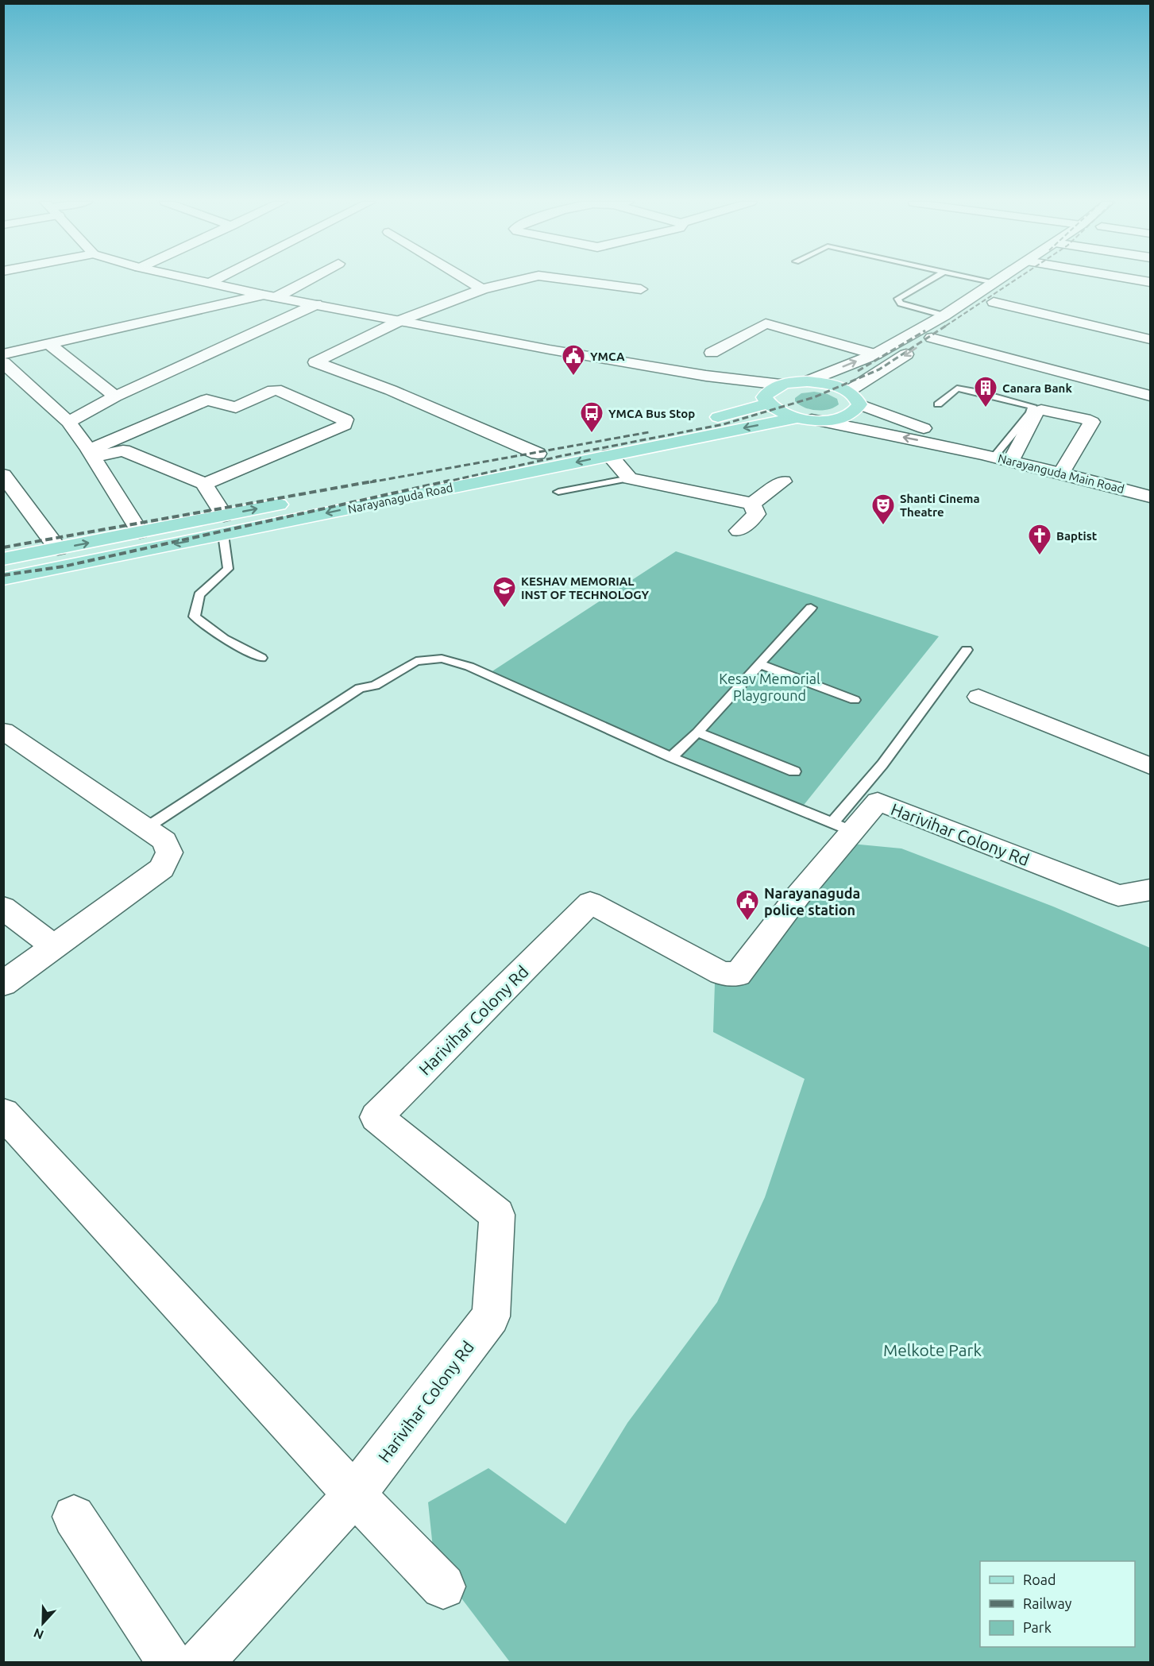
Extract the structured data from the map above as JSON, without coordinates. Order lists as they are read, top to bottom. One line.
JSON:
{"streets":{"main road":["Narayanaguda Road"],"street":["Narayanguda Main Road","Harivihar Colony Rd"]},"crossings":[["Narayanguda Main Road","Narayanaguda Road"]],"parks":["Kesav Memorial Playground","Melkote Park"],"places":{"public building":["YMCA","Narayanaguda police station"],"building":["Canara Bank"],"bus stop":["YMCA Bus Stop"],"theatre":["Shanti Cinema Theatre"],"church":["Baptist"],"school or university":["KESHAV MEMORIAL INST OF TECHNOLOGY"]},"legend":["Road","Railway","Park"],"north":"bottom"}
